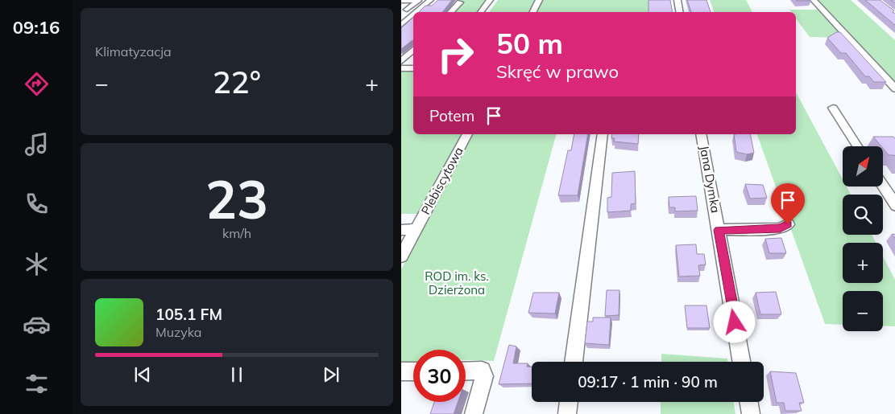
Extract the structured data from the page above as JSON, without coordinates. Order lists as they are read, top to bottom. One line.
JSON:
{"streets":{"street":["Jana Dymka","Plebiscytowa"]},"parks":["ROD im. ks. Dzierżona"],"north":"top right","page":{"tabs":"09:16","tile":["Klimatyzacja",["23","km/h"]],"turn":["50 m","Skręć w prawo"],"heat":["−","22°","+"],"then":"Potem","map_buttons":["+","−"],"song":["105.1 FM","Muzyka"],"limit":"30","trip":"09:17 · 1 min · 90 m"}}
